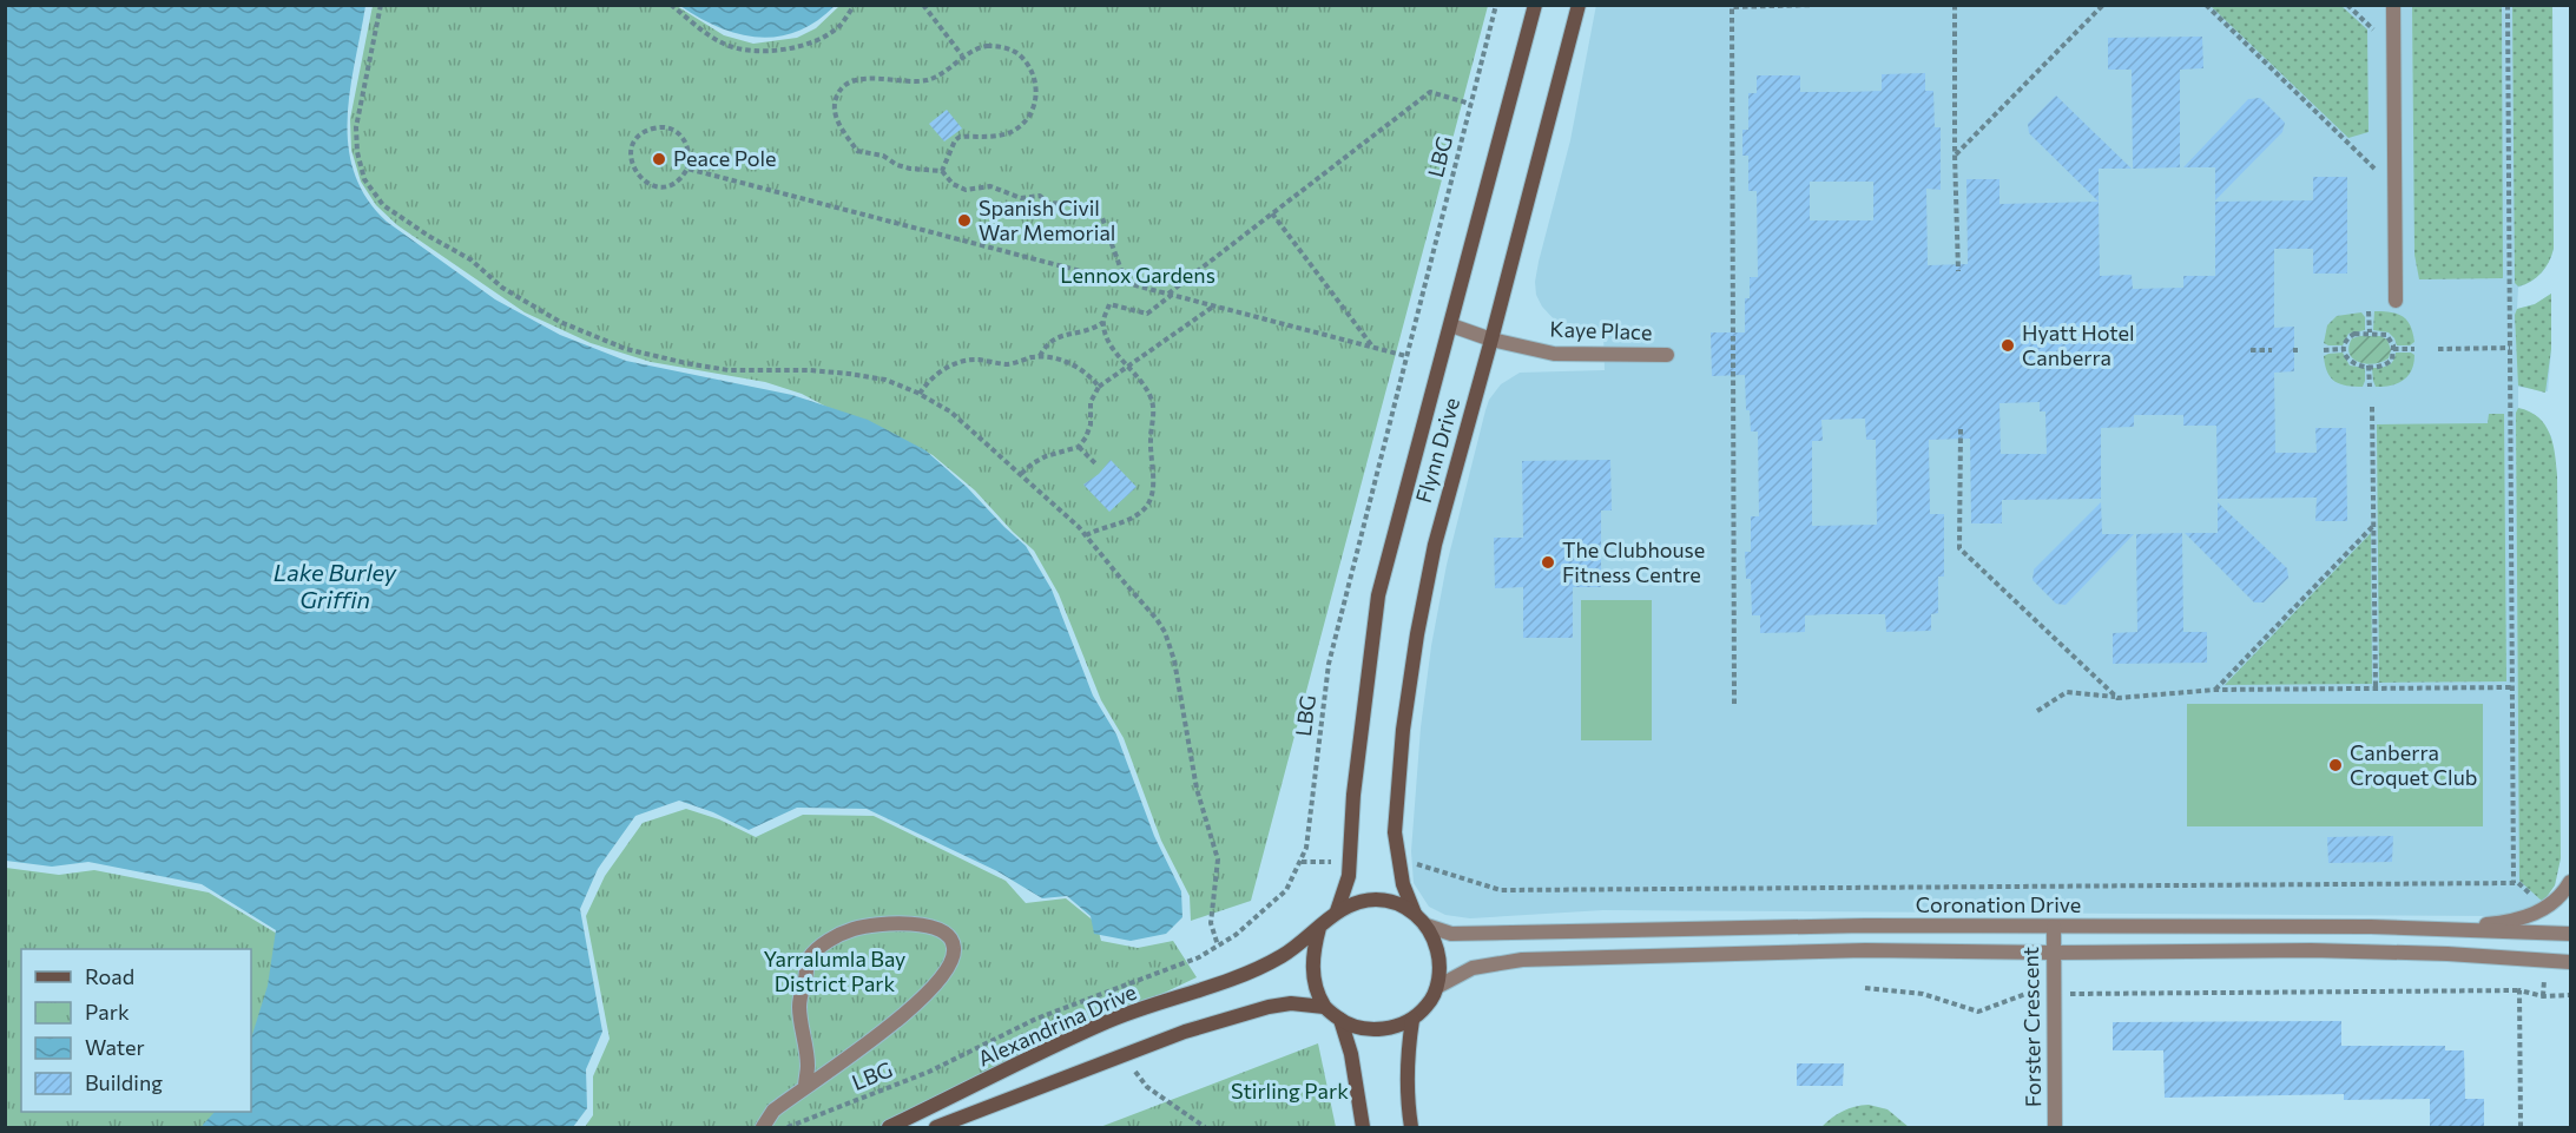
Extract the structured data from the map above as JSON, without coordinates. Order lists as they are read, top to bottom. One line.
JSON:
{"streets":{"main road":["Flynn Drive","Alexandrina Drive"],"street":["Kaye Place","Coronation Drive","Forster Crescent"],"path":["LBG"]},"crossings":[["Kaye Place","Flynn Drive"],["Flynn Drive","Coronation Drive"],["Flynn Drive","Alexandrina Drive"],["Coronation Drive","Alexandrina Drive"],["Coronation Drive","Forster Crescent"]],"water":["Lake Burley Griffin"],"parks":["Lennox Gardens","Yarralumla Bay District Park","Stirling Park"],"places":["Peace Pole","Spanish Civil War Memorial","Hyatt Hotel Canberra","The Clubhouse Fitness Centre","Canberra Croquet Club"],"legend":["Road","Park","Water","Building"]}
